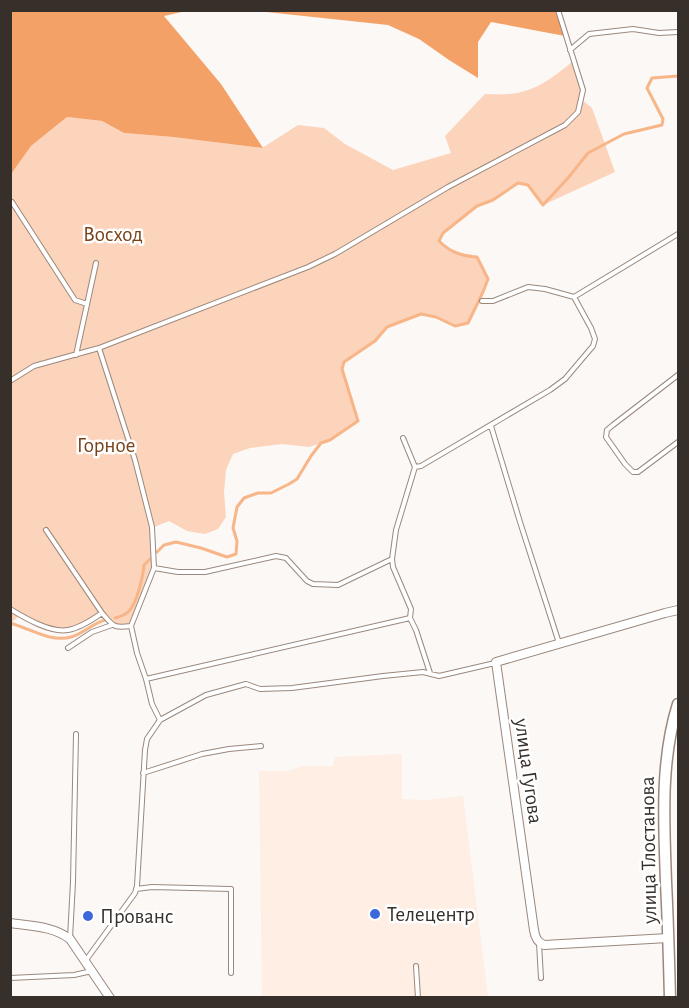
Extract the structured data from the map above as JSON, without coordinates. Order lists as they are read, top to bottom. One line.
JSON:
{"streets":{"main road":["улица Тлостанова"],"street":["улица Гугова"]},"parks":["Восход","Горное"],"places":["Телецентр","Прованс"]}
